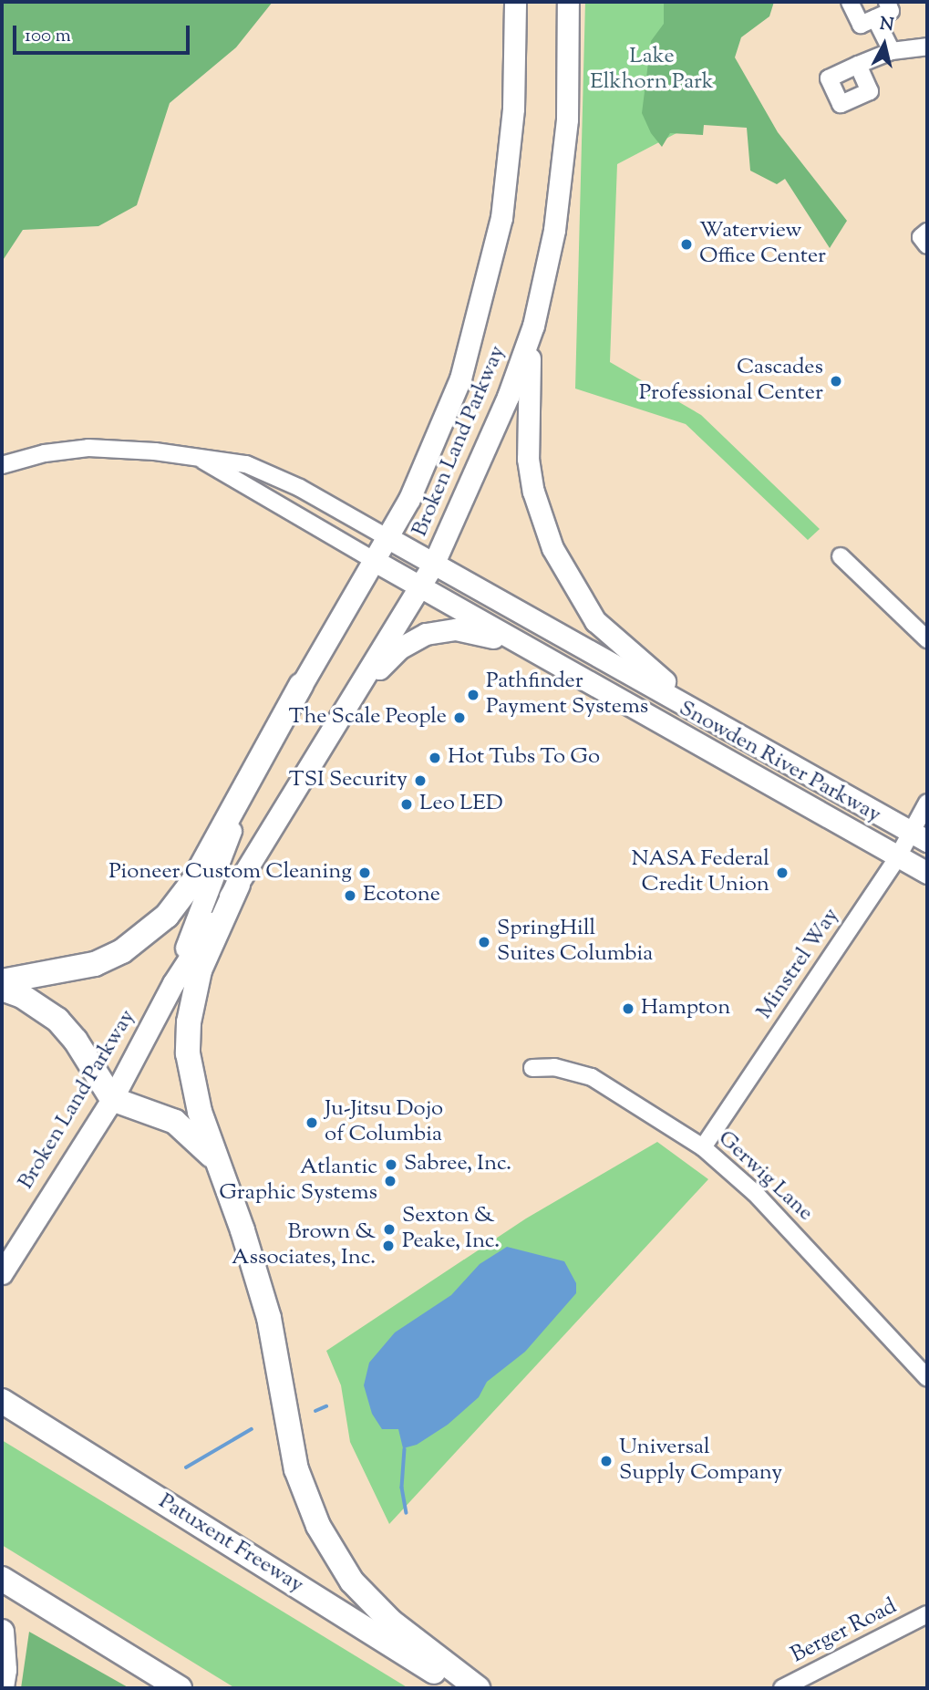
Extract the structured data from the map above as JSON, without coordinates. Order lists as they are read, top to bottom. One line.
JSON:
{"streets":{"highway":["Patuxent Freeway"],"main road":["Broken Land Parkway","Snowden River Parkway"],"street":["Minstrel Way","Gerwig Lane","Berger Road"]},"crossings":[["Broken Land Parkway","Snowden River Parkway"],["Snowden River Parkway","Minstrel Way"],["Minstrel Way","Gerwig Lane"]],"parks":["Lake Elkhorn Park"],"places":["Waterview Office Center","Cascades Professional Center","Pathfinder Payment Systems","The Scale People","Hot Tubs To Go","TSI Security","Leo LED","Pioneer Custom Cleaning","NASA Federal Credit Union","Ecotone","SpringHill Suites Columbia","Hampton","Ju-Jitsu Dojo of Columbia","Sabree, Inc.","Atlantic Graphic Systems","Sexton & Peake, Inc.","Brown & Associates, Inc.","Universal Supply Company"],"scale_bar":"100 m","north":"top"}
